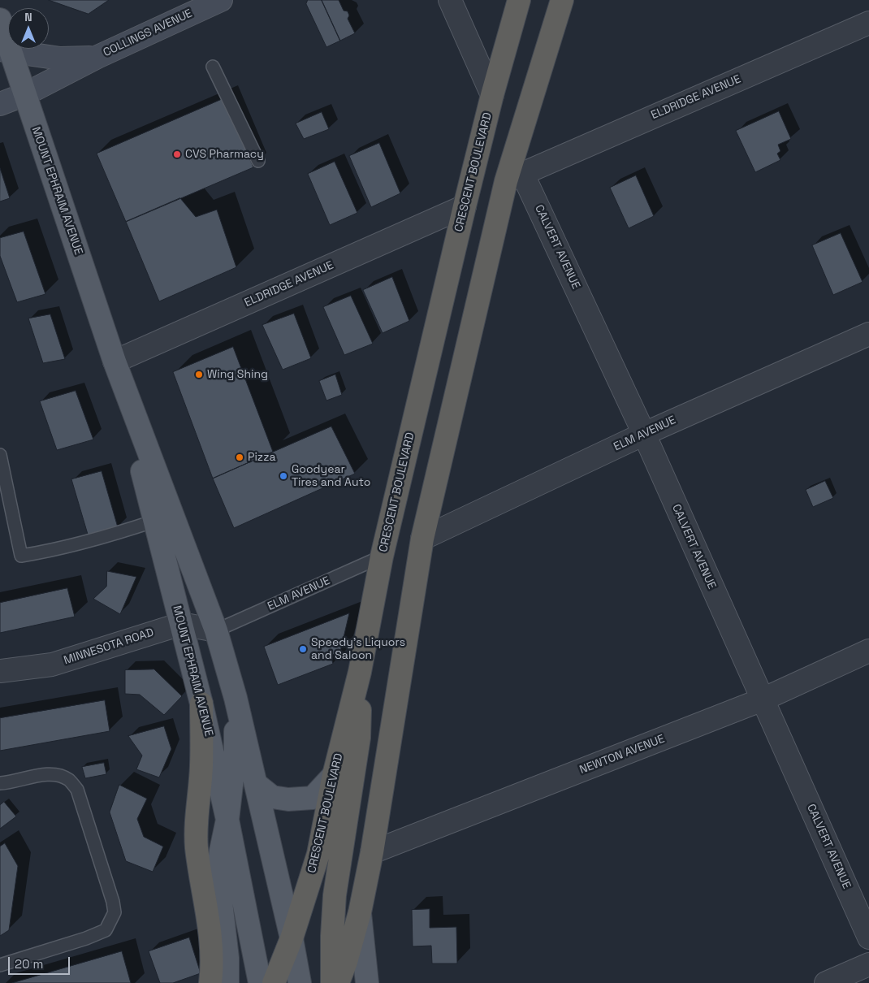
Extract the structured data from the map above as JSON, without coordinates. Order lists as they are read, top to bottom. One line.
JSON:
{"streets":{"highway":["CRESCENT BOULEVARD"],"main road":["COLLINGS AVENUE","MOUNT EPHRAIM AVENUE"],"street":["ELDRIDGE AVENUE","CALVERT AVENUE","ELM AVENUE","MINNESOTA ROAD","NEWTON AVENUE"]},"crossings":[["COLLINGS AVENUE","MOUNT EPHRAIM AVENUE"],["ELDRIDGE AVENUE","CRESCENT BOULEVARD"],["ELDRIDGE AVENUE","MOUNT EPHRAIM AVENUE"],["ELDRIDGE AVENUE","CALVERT AVENUE"],["CRESCENT BOULEVARD","MOUNT EPHRAIM AVENUE"],["CRESCENT BOULEVARD","ELM AVENUE"],["MOUNT EPHRAIM AVENUE","ELM AVENUE"],["MOUNT EPHRAIM AVENUE","MINNESOTA ROAD"],["CALVERT AVENUE","ELM AVENUE"],["CALVERT AVENUE","NEWTON AVENUE"],["ELM AVENUE","MINNESOTA ROAD"]],"places":["CVS Pharmacy","Wing Shing","Pizza","Goodyear Tires and Auto","Speedy's Liquors and Saloon"],"scale_bar":"20 m","north":"top"}
